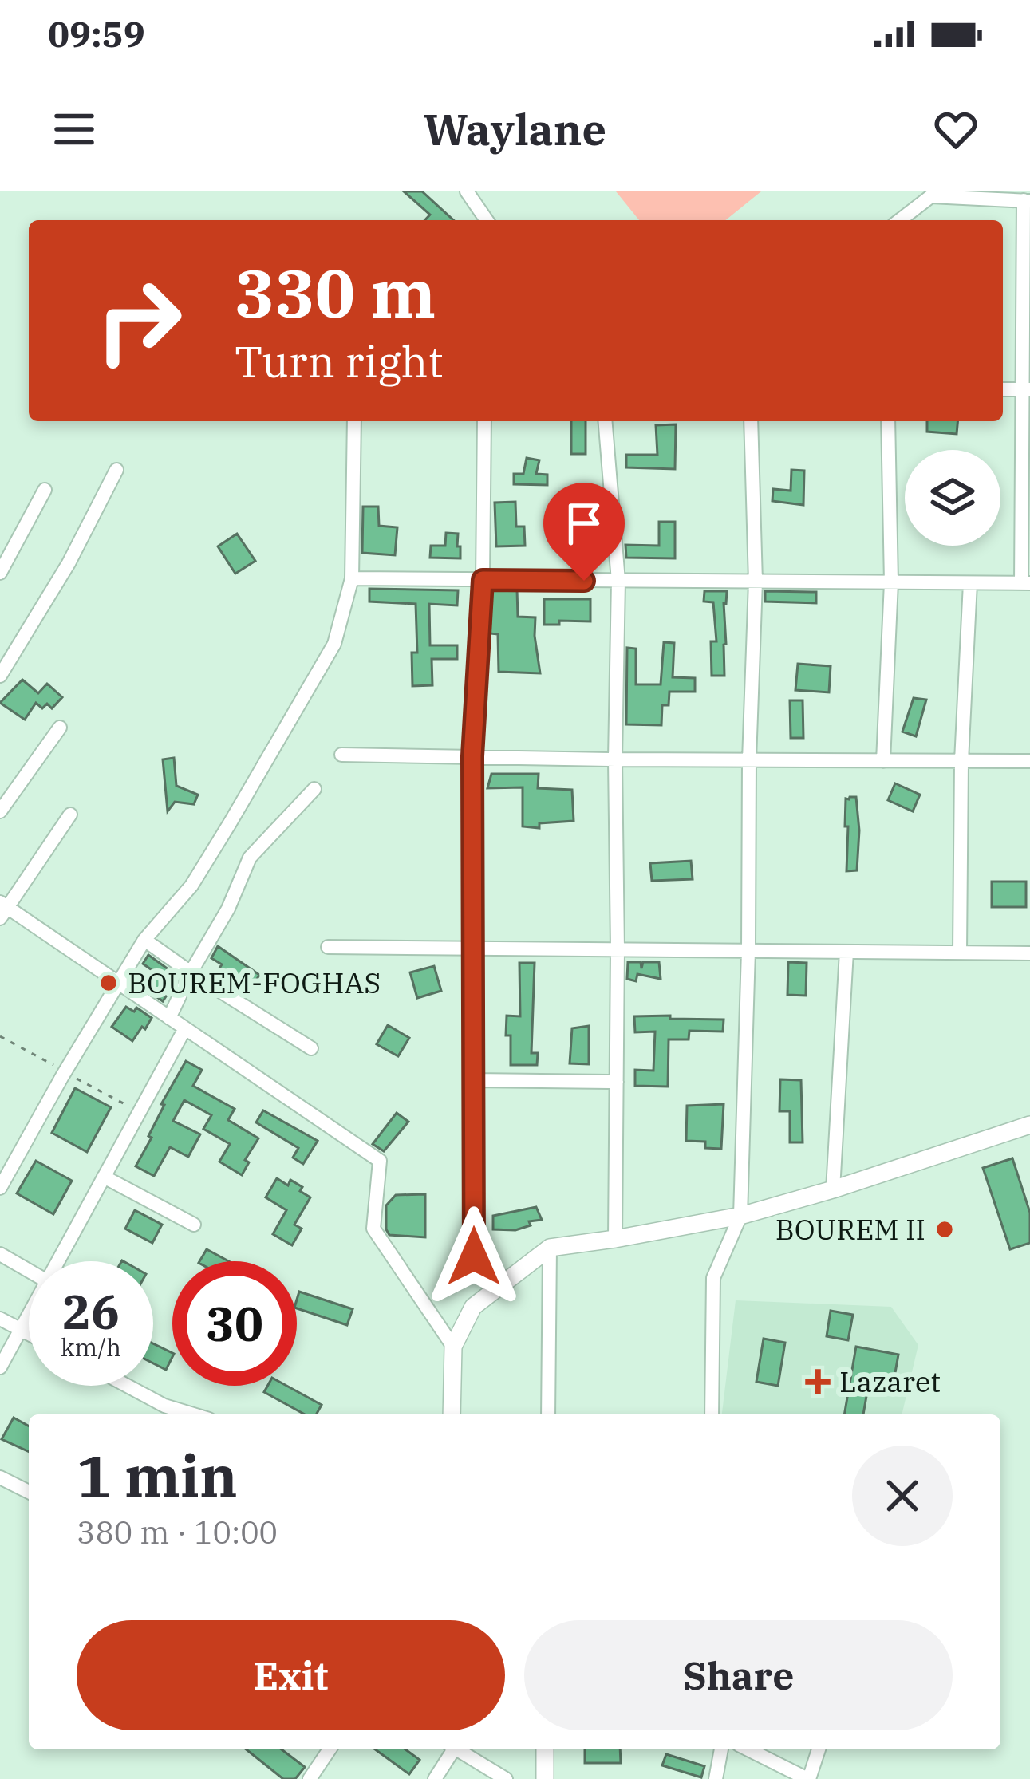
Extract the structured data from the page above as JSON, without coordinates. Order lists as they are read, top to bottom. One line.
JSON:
{"places":{"other":["BOUREM-FOGHAS","BOUREM II"],"health":["Lazaret"]},"page":{"status":"09:59","header":"Waylane","turn":["330 m","Turn right"],"speed":"26 km/h","limit":"30","heading":["1 min","380 m · 10:00"],"buttons":["Exit","Share"]}}
